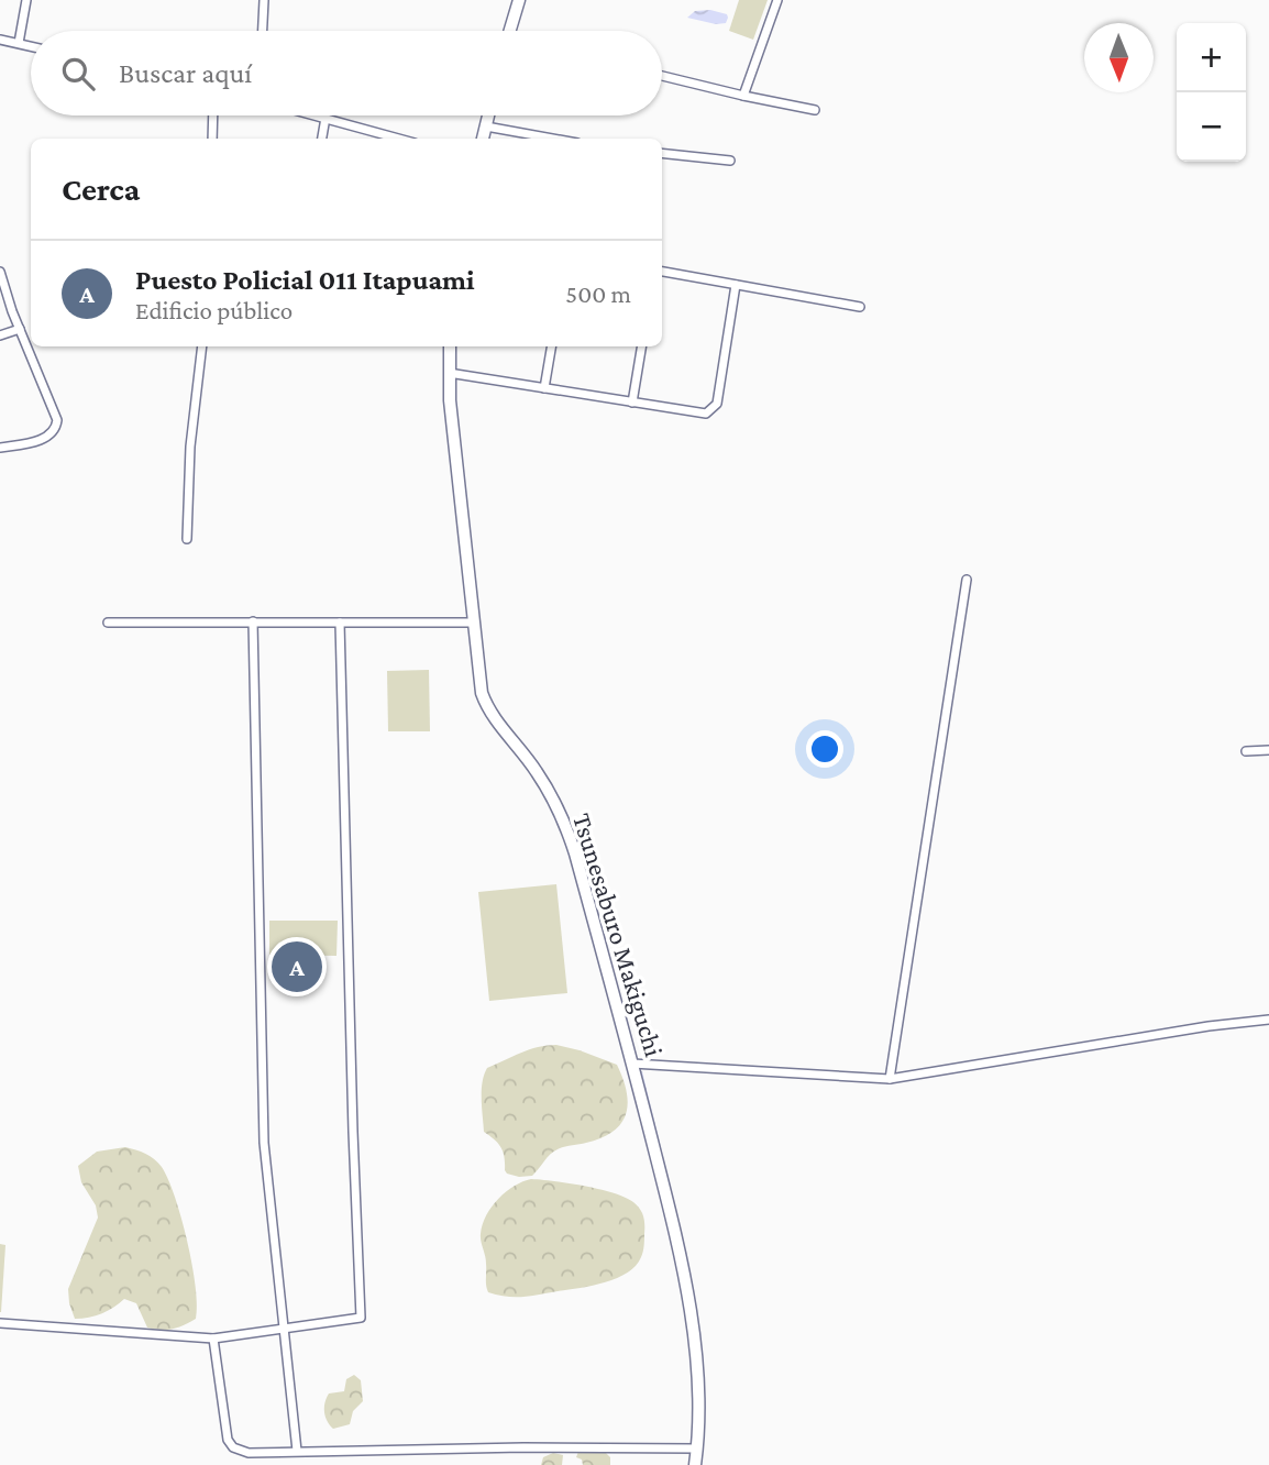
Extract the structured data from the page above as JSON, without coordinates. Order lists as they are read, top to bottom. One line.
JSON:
{"streets":{"street":["Tsunesaburo Makiguchi"]},"north":"bottom","page":{"map_buttons":["+","−"],"search":"Buscar aquí","heading":"Cerca","list":[{"mark":"A","name":"Puesto Policial 011 Itapuami","note":"Edificio público","value":"500 m"}],"pins":"A"}}
